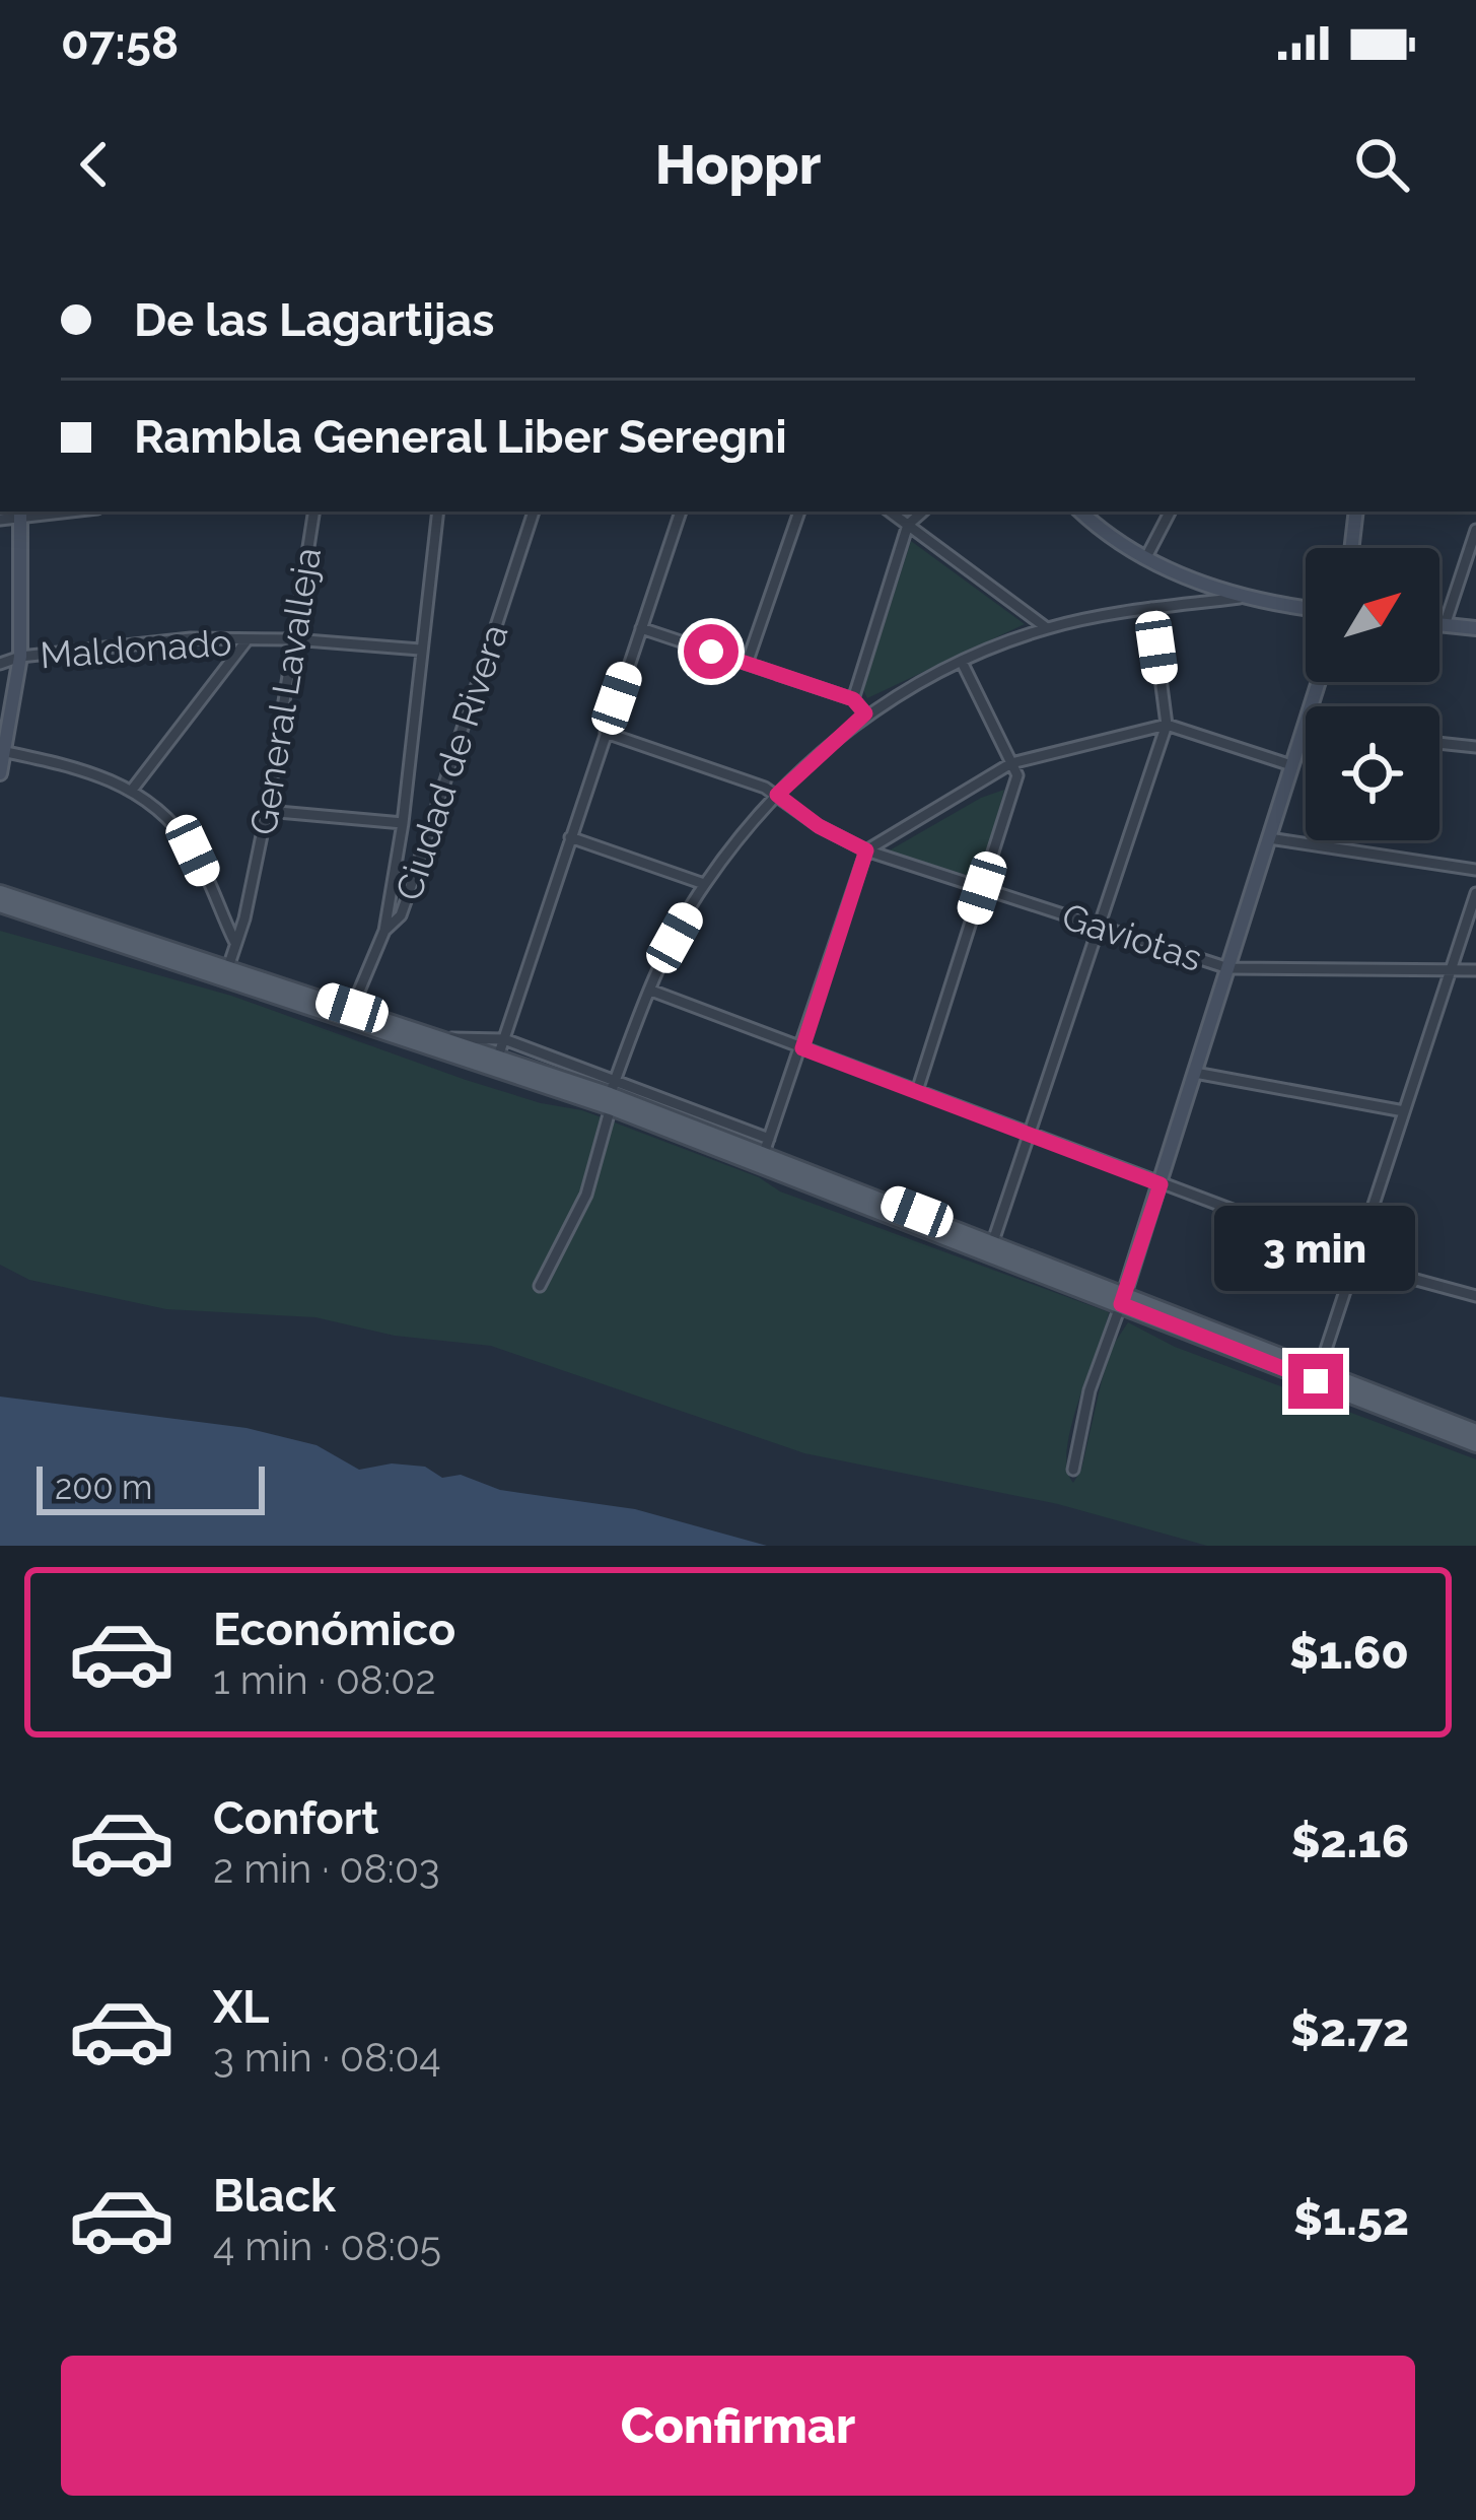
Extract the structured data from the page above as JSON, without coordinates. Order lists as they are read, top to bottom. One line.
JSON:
{"streets":{"street":["Maldonado","General Lavalleja","Ciudad de Rivera","Gaviotas"]},"crossings":[["Maldonado","General Lavalleja"]],"scale_bar":"200 m","north":"top right","page":{"status":"07:58","header":"Hoppr","banner":["De las Lagartijas","Rambla General Liber Seregni"],"bubble":"3 min","scale":"200 m","list":[{"name":"Económico","note":"1 min · 08:02","value":"$1.60"},{"name":"Confort","note":"2 min · 08:03","value":"$2.16"},{"name":"XL","note":"3 min · 08:04","value":"$2.72"},{"name":"Black","note":"4 min · 08:05","value":"$1.52"}],"buttons":"Confirmar"}}
